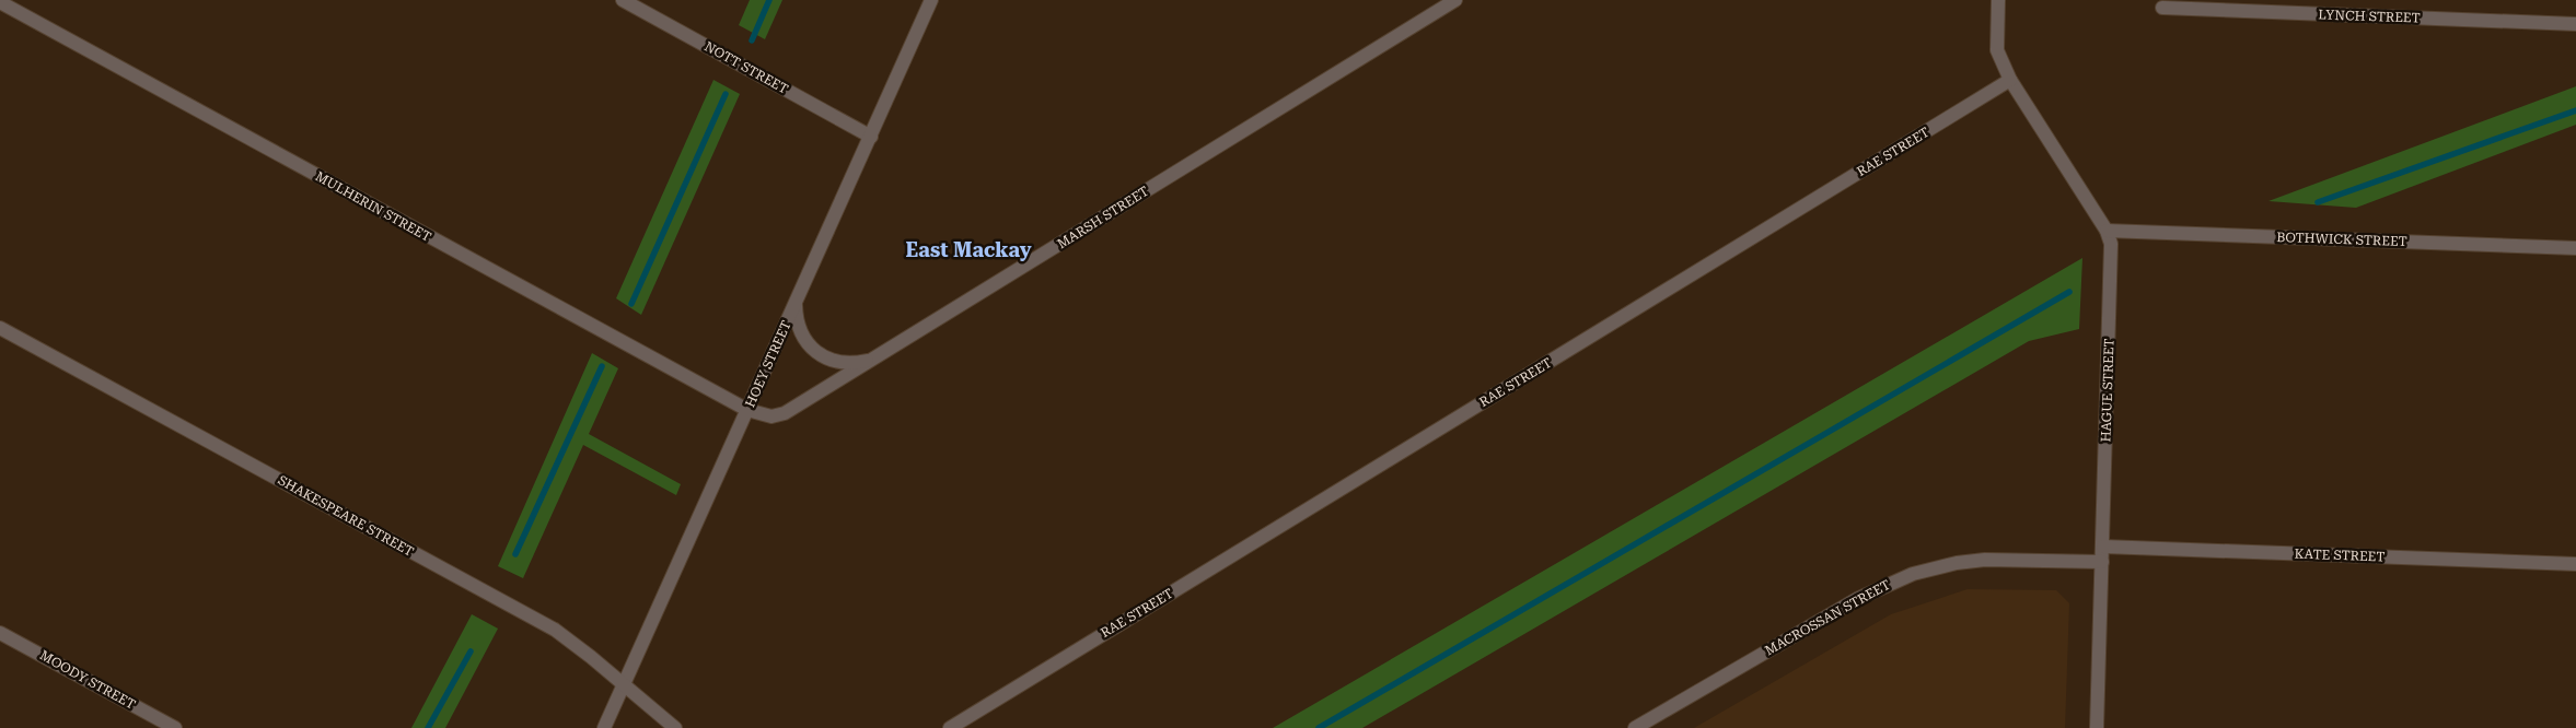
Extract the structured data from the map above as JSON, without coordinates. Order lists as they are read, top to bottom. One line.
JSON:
{"streets":{"street":["LYNCH STREET","NOTT STREET","RAE STREET","MULHERIN STREET","MARSH STREET","BOTHWICK STREET","HOEY STREET","HAGUE STREET","SHAKESPEARE STREET","KATE STREET","MACROSSAN STREET","MOODY STREET"]},"crossings":[["NOTT STREET","HOEY STREET"],["RAE STREET","HAGUE STREET"],["MULHERIN STREET","MARSH STREET"],["MULHERIN STREET","HOEY STREET"],["MARSH STREET","HOEY STREET"],["BOTHWICK STREET","HAGUE STREET"],["HOEY STREET","SHAKESPEARE STREET"],["HAGUE STREET","KATE STREET"],["HAGUE STREET","MACROSSAN STREET"]],"districts":["East Mackay"]}
